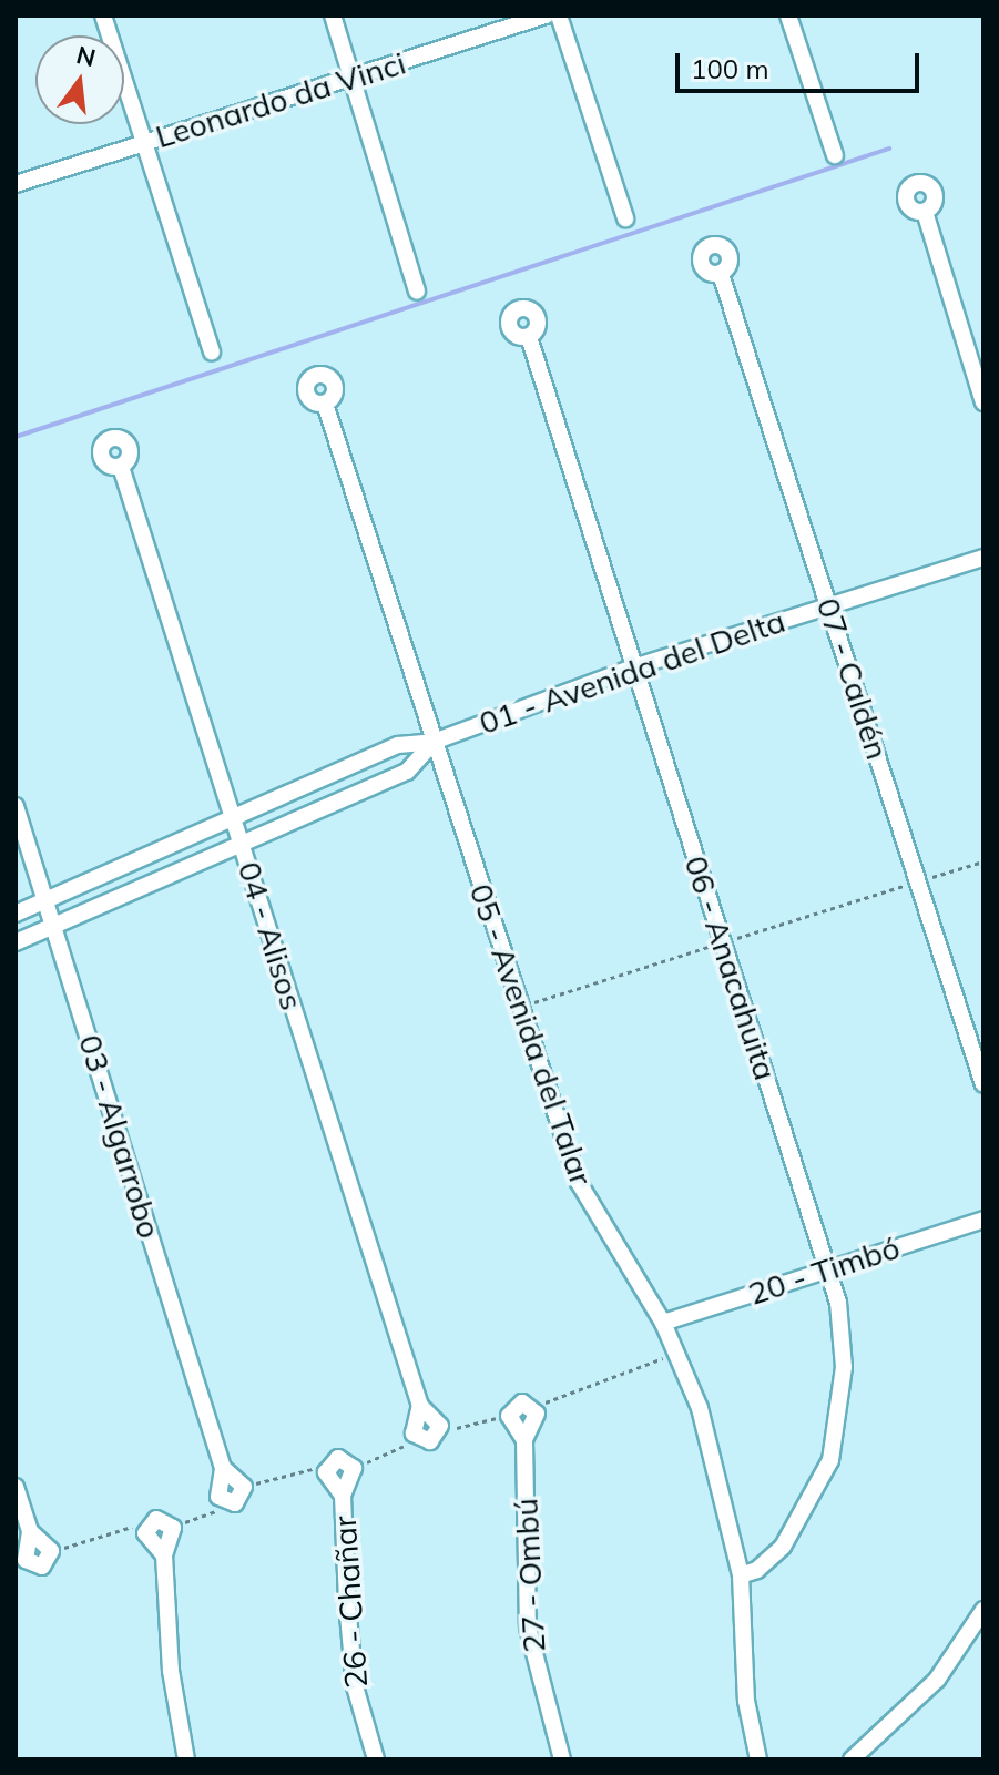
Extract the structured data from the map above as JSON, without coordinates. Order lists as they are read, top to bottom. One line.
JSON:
{"streets":{"street":["Leonardo da Vinci","01 - Avenida del Delta","07 - Caldén","04 - Alisos","06 - Anacahuita","05 - Avenida del Talar","03 - Algarrobo","20 - Timbó","27 - Ombú","26 - Chañar"]},"crossings":[["01 - Avenida del Delta","07 - Caldén"],["01 - Avenida del Delta","04 - Alisos"],["01 - Avenida del Delta","06 - Anacahuita"],["01 - Avenida del Delta","05 - Avenida del Talar"],["01 - Avenida del Delta","03 - Algarrobo"],["06 - Anacahuita","05 - Avenida del Talar"],["06 - Anacahuita","20 - Timbó"],["05 - Avenida del Talar","20 - Timbó"]],"scale_bar":"100 m","north":"top"}
